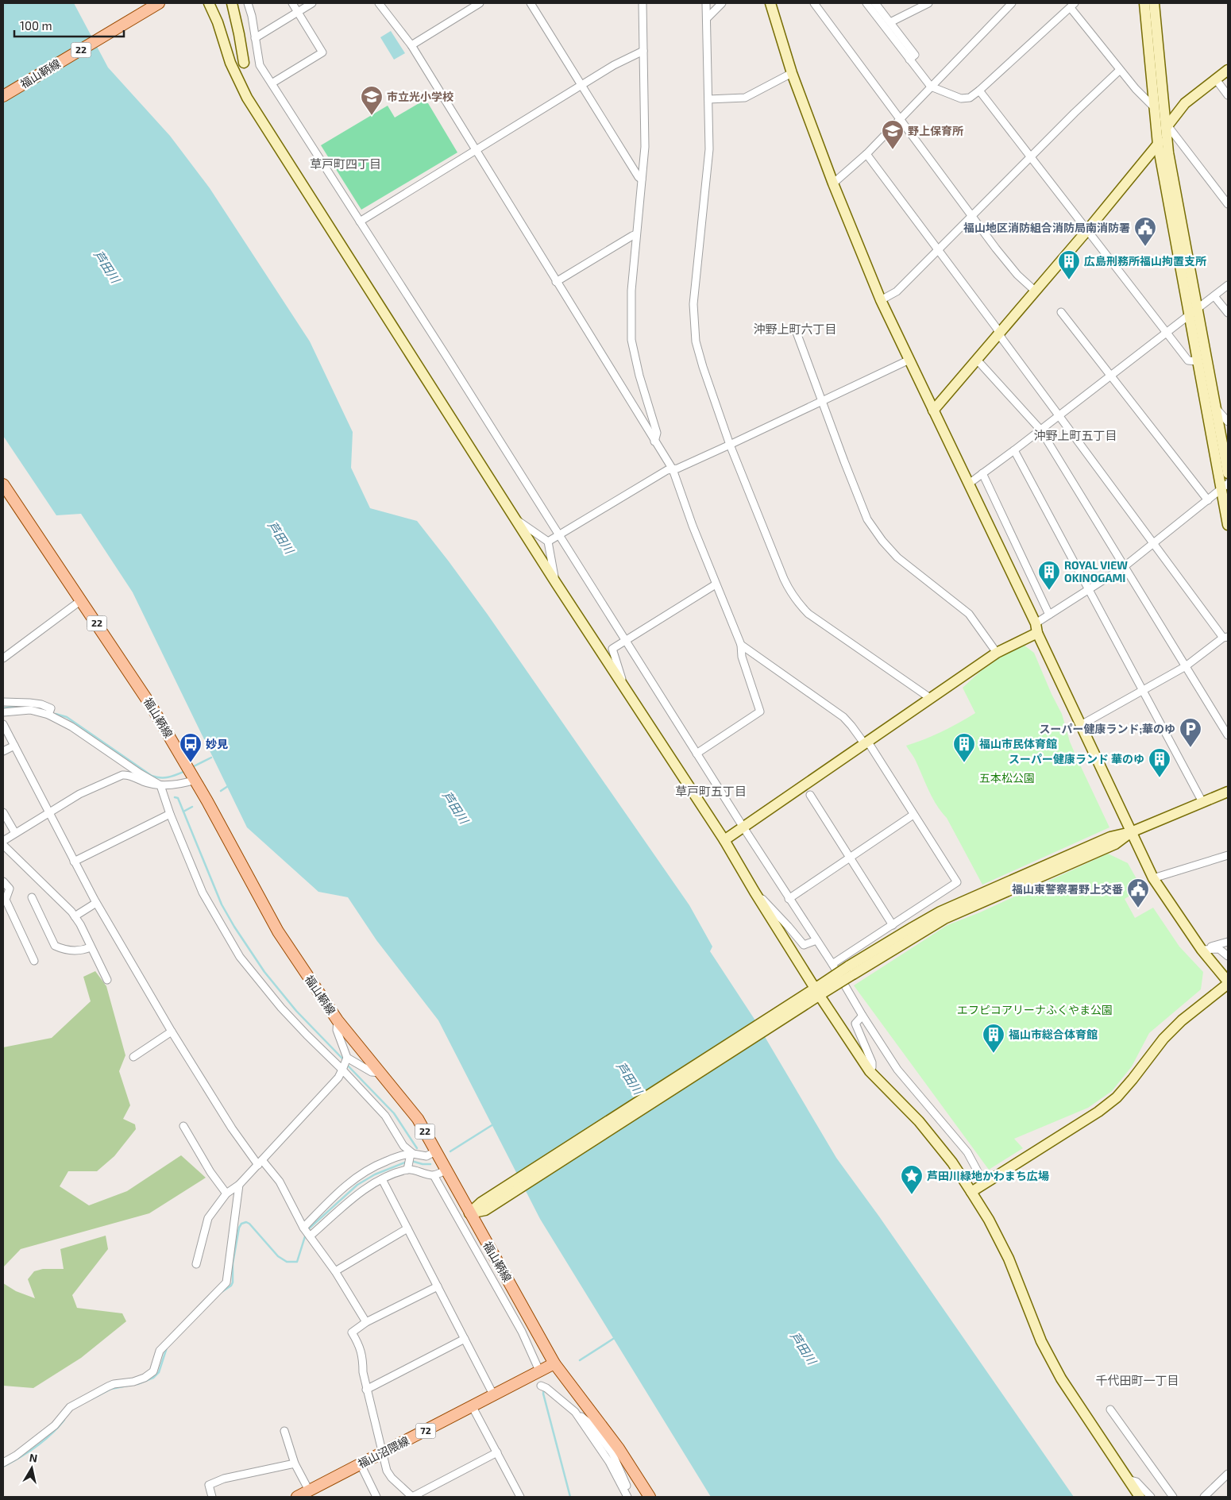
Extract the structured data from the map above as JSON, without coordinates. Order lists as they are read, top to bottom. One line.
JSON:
{"streets":{"main road":["22","福山鞆線","72","福山沼隈線"]},"crossings":[["福山鞆線","福山沼隈線"]],"districts":["草戸町四丁目","沖野上町六丁目","沖野上町五丁目","草戸町五丁目","千代田町一丁目"],"water":["芦田川"],"parks":["五本松公園","エフピコアリーナふくやま公園"],"places":{"school or university":["市立光小学校","野上保育所"],"public building":["福山地区消防組合消防局南消防署","福山東警察署野上交番"],"building":["広島刑務所福山拘置支所","ROYAL VIEW OKINOGAMI","福山市民体育館","スーパー健康ランド 華のゆ","福山市総合体育館"],"parking":["スーパー健康ランド;華のゆ"],"bus stop":["妙見"],"place":["芦田川緑地かわまち広場"]},"scale_bar":"100 m","north":"top"}
